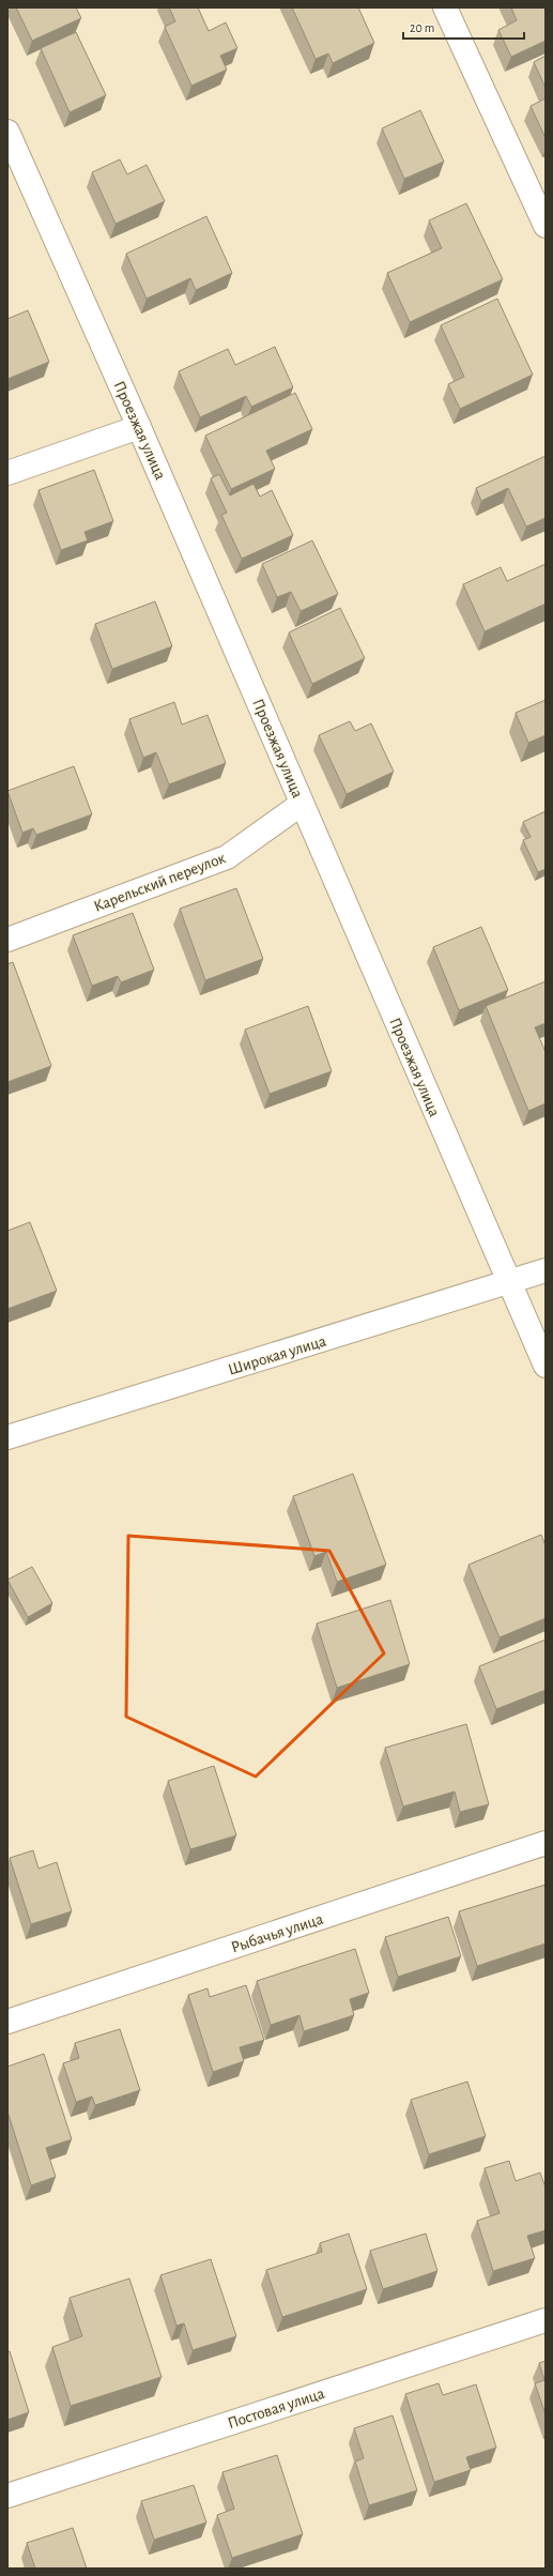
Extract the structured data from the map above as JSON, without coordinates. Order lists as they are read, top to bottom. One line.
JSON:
{"streets":{"street":["Проезжая улица","Карельский переулок","Широкая улица","Рыбачья улица","Постовая улица"]},"crossings":[["Проезжая улица","Карельский переулок"],["Проезжая улица","Широкая улица"]],"scale_bar":"20 m"}
